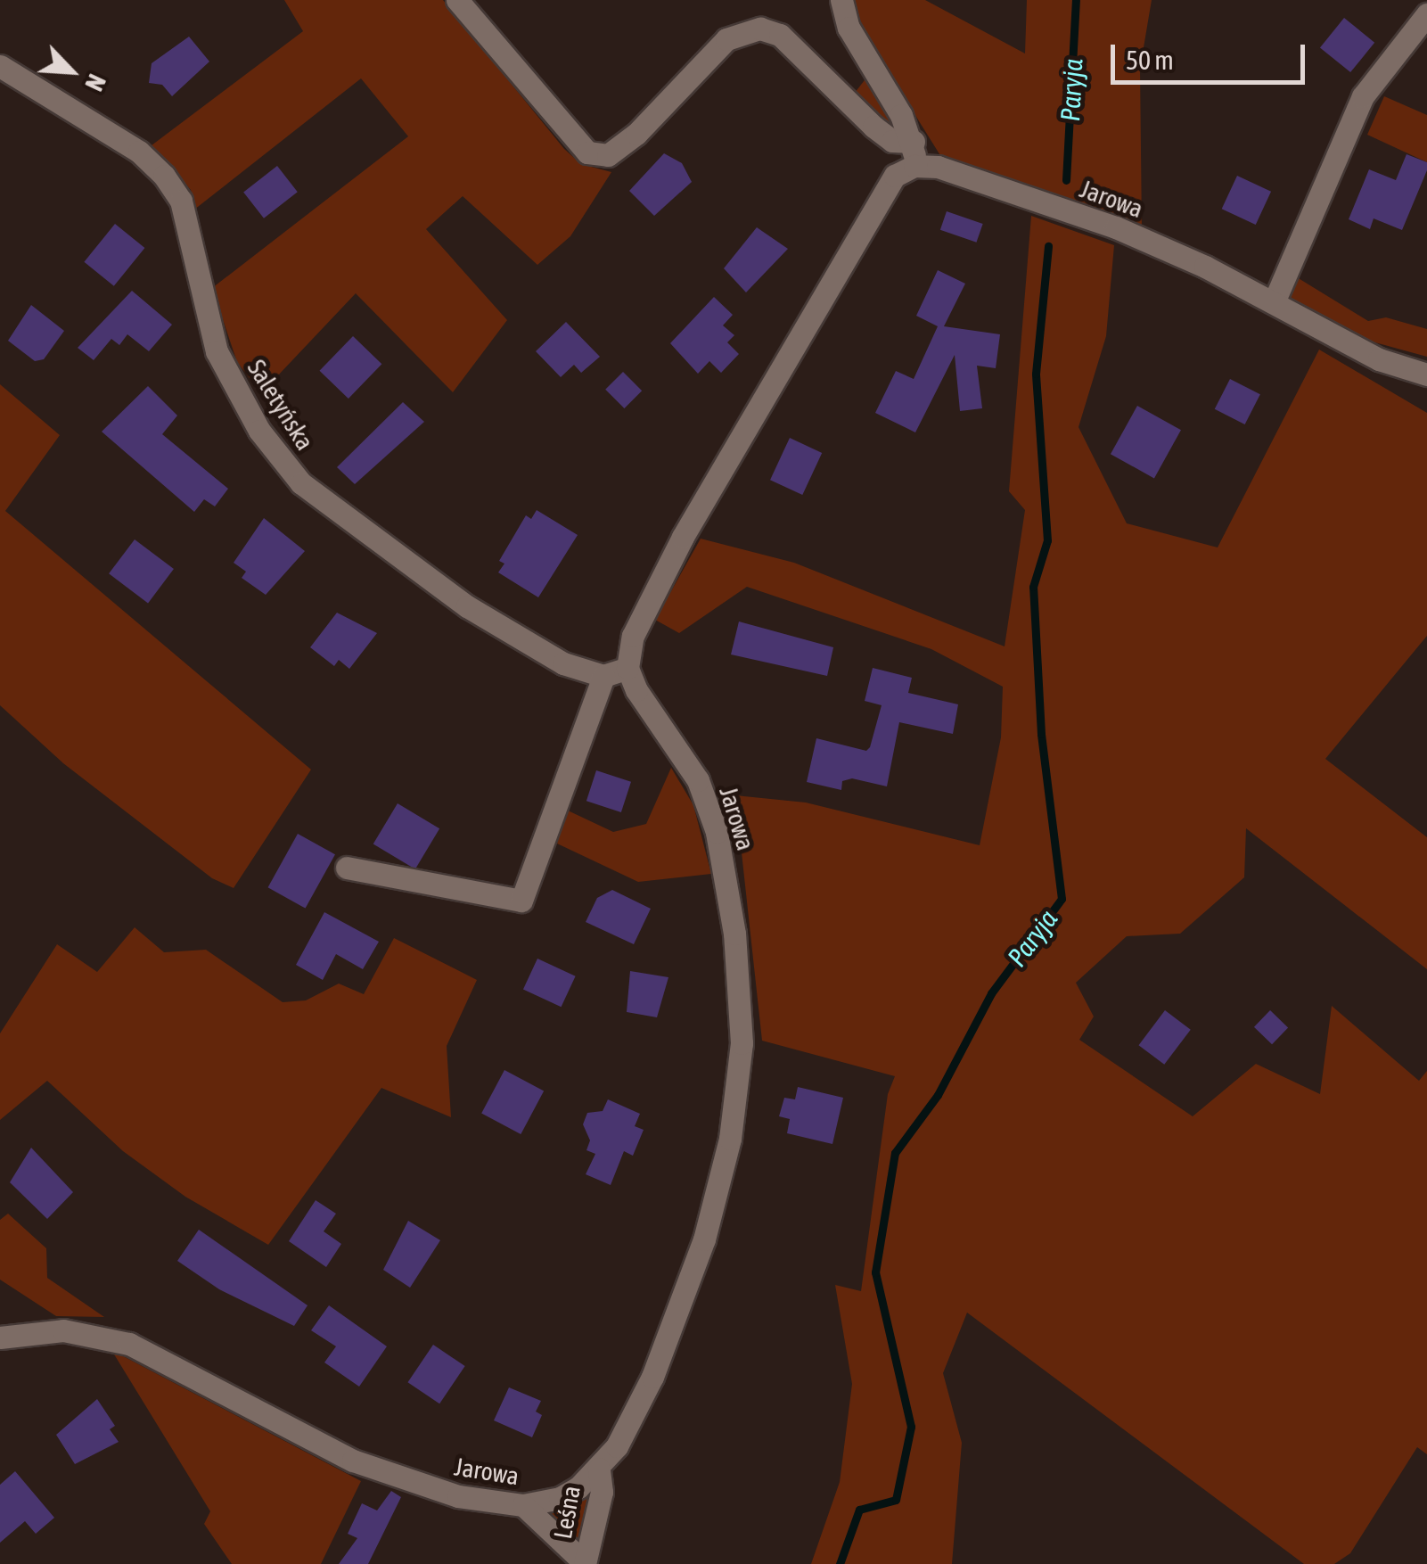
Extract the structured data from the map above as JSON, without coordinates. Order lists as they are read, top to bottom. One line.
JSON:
{"streets":{"street":["Jarowa","Saletyńska","Leśna"]},"crossings":[["Jarowa","Leśna"]],"water":["Paryja"],"scale_bar":"50 m","north":"bottom right"}
